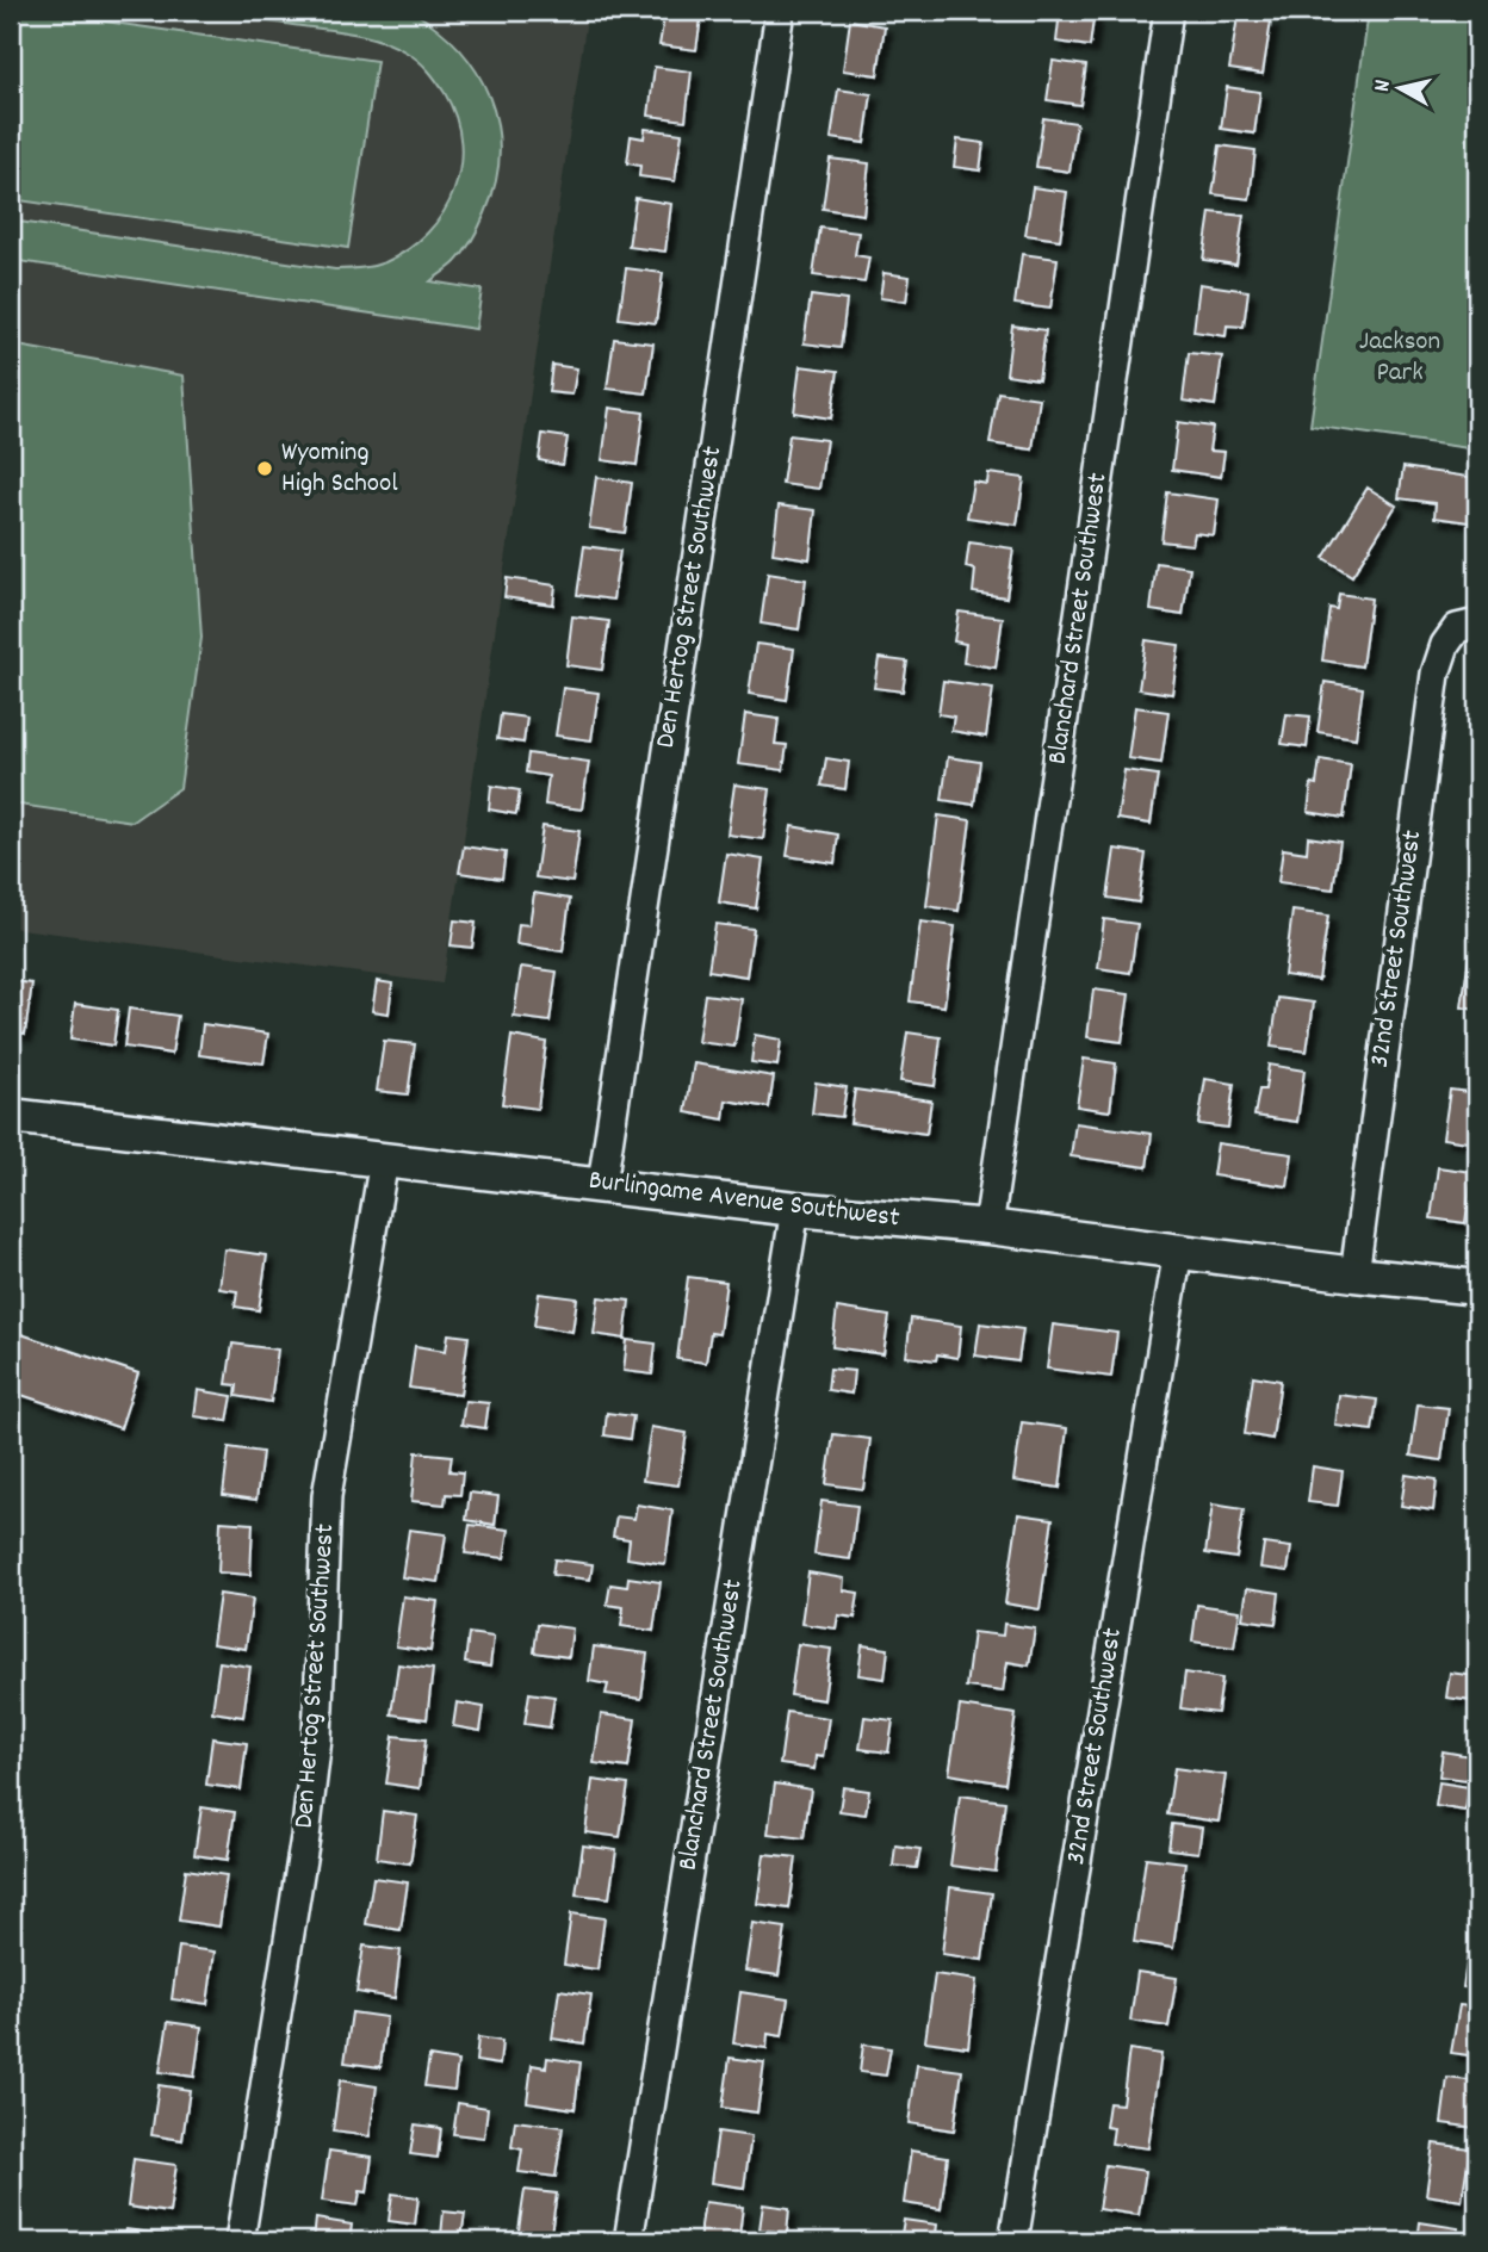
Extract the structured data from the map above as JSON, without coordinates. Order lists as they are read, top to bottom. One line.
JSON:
{"streets":{"street":["Den Hertog Street Southwest","Blanchard Street Southwest","32nd Street Southwest","Burlingame Avenue Southwest"]},"crossings":[["Den Hertog Street Southwest","Burlingame Avenue Southwest"],["Blanchard Street Southwest","Burlingame Avenue Southwest"],["32nd Street Southwest","Burlingame Avenue Southwest"]],"parks":["Jackson Park"],"places":["Wyoming High School"],"north":"left"}
